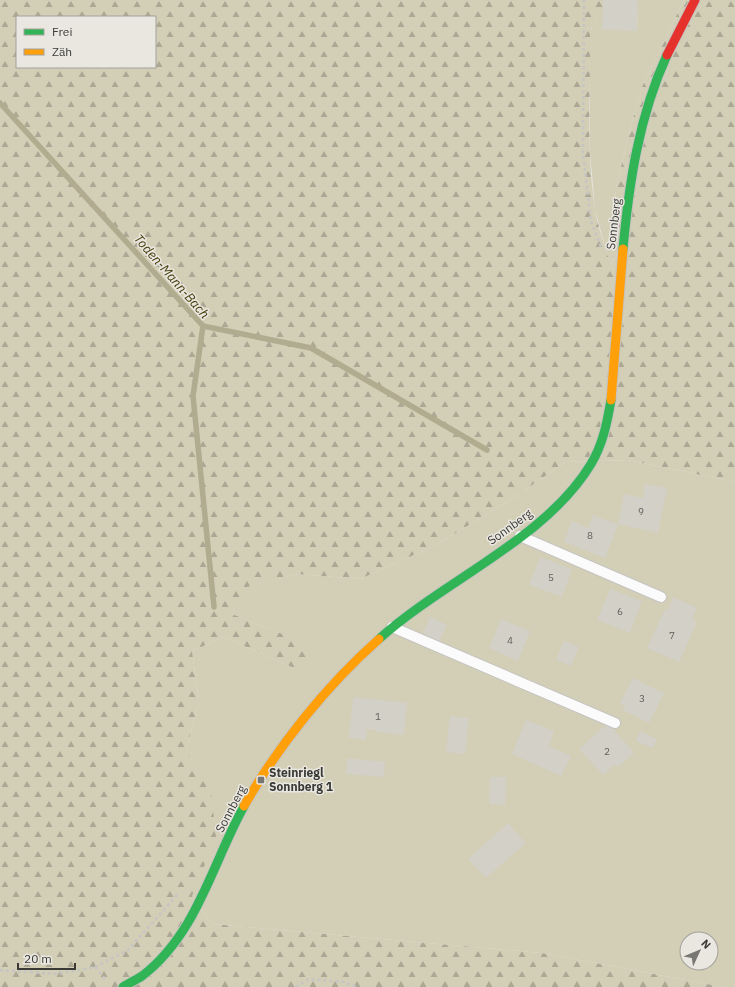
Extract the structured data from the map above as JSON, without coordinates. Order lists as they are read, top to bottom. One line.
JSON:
{"streets":{"street":["Sonnberg"]},"water":["Toden-Mann-Bach"],"places":{"transit":["Steinriegl Sonnberg 1"]},"house_numbers":["9","8","5","6","7","4","3","1","2"],"legend":["Frei","Zäh"],"scale_bar":"20 m","north":"top right"}
